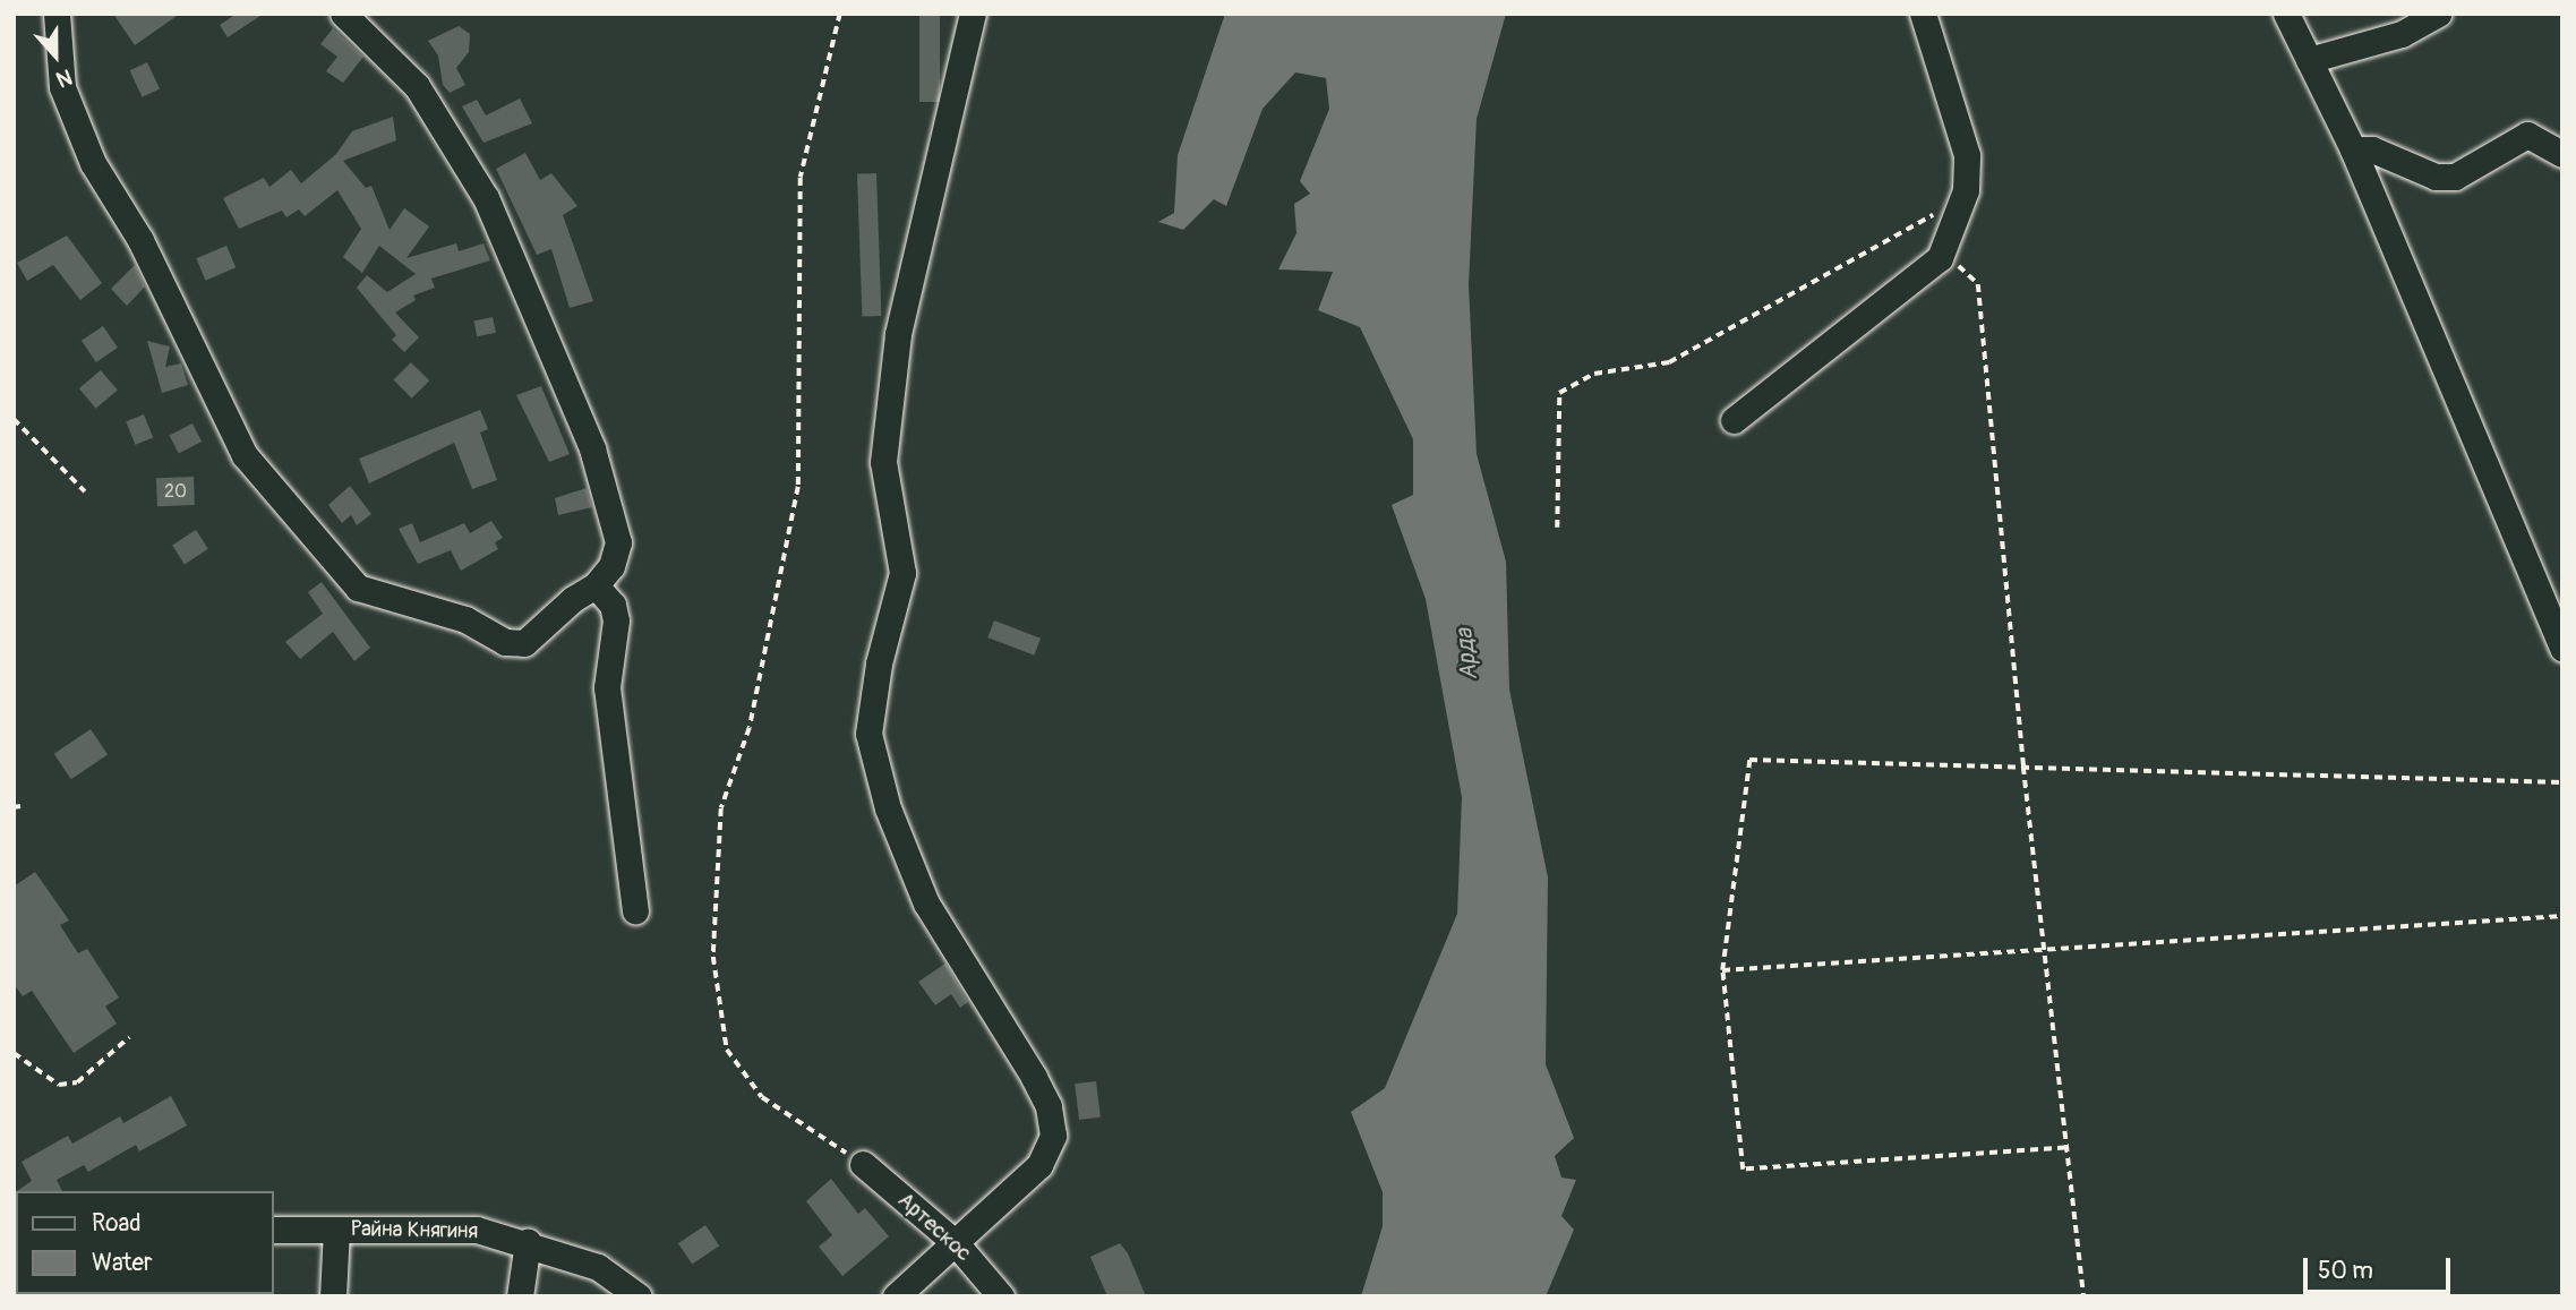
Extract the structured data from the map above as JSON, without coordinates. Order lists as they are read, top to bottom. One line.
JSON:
{"streets":{"street":["Артескос","Райна Княгиня"]},"water":["Арда"],"house_numbers":["20"],"legend":["Road","Water"],"scale_bar":"50 m","north":"bottom"}
